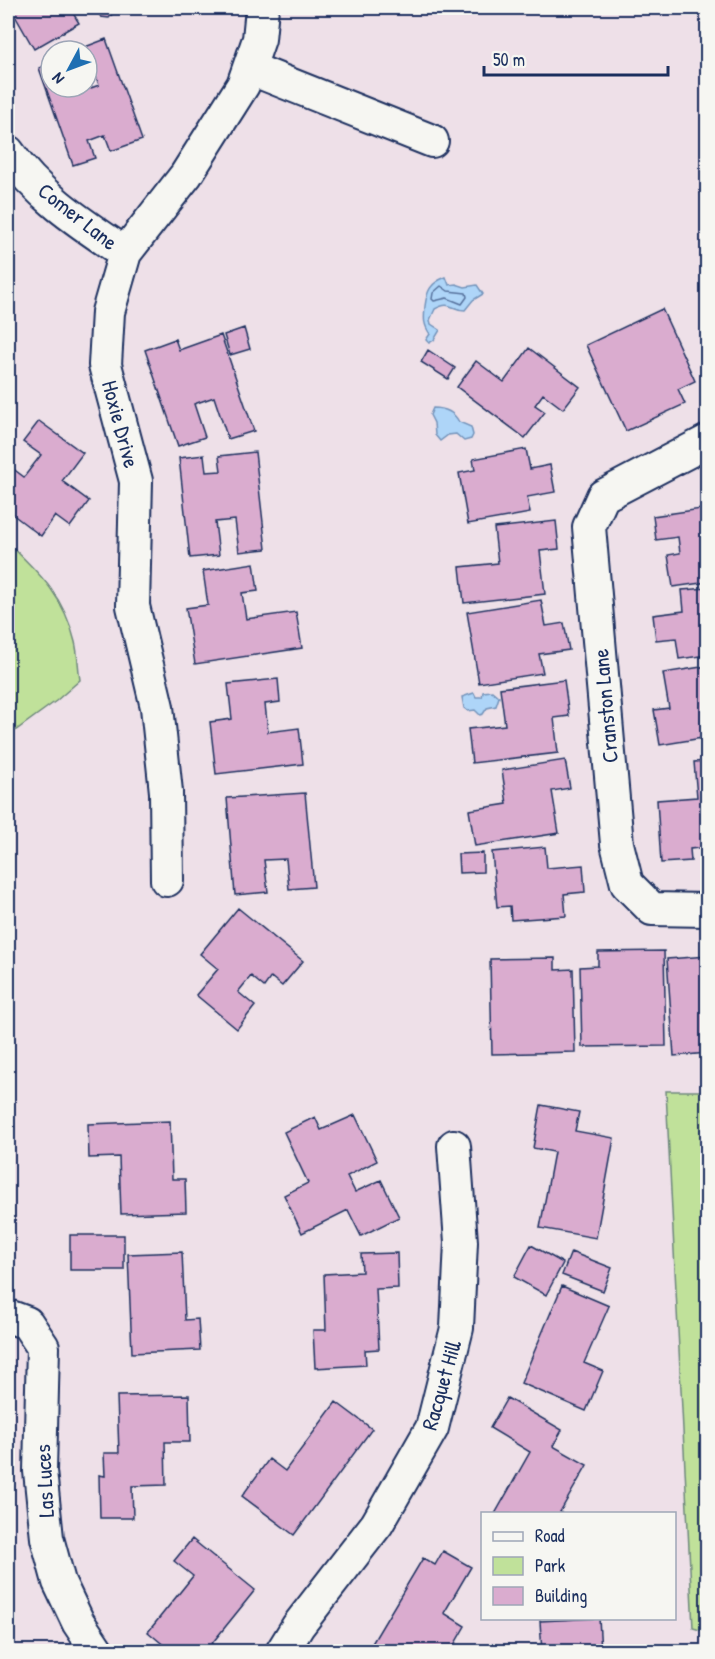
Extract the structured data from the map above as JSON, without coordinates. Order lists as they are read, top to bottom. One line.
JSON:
{"streets":{"street":["Comer Lane","Hoxie Drive","Cranston Lane","Racquet Hill","Las Luces"]},"crossings":[["Comer Lane","Hoxie Drive"]],"legend":["Road","Park","Building"],"scale_bar":"50 m","north":"bottom left"}
